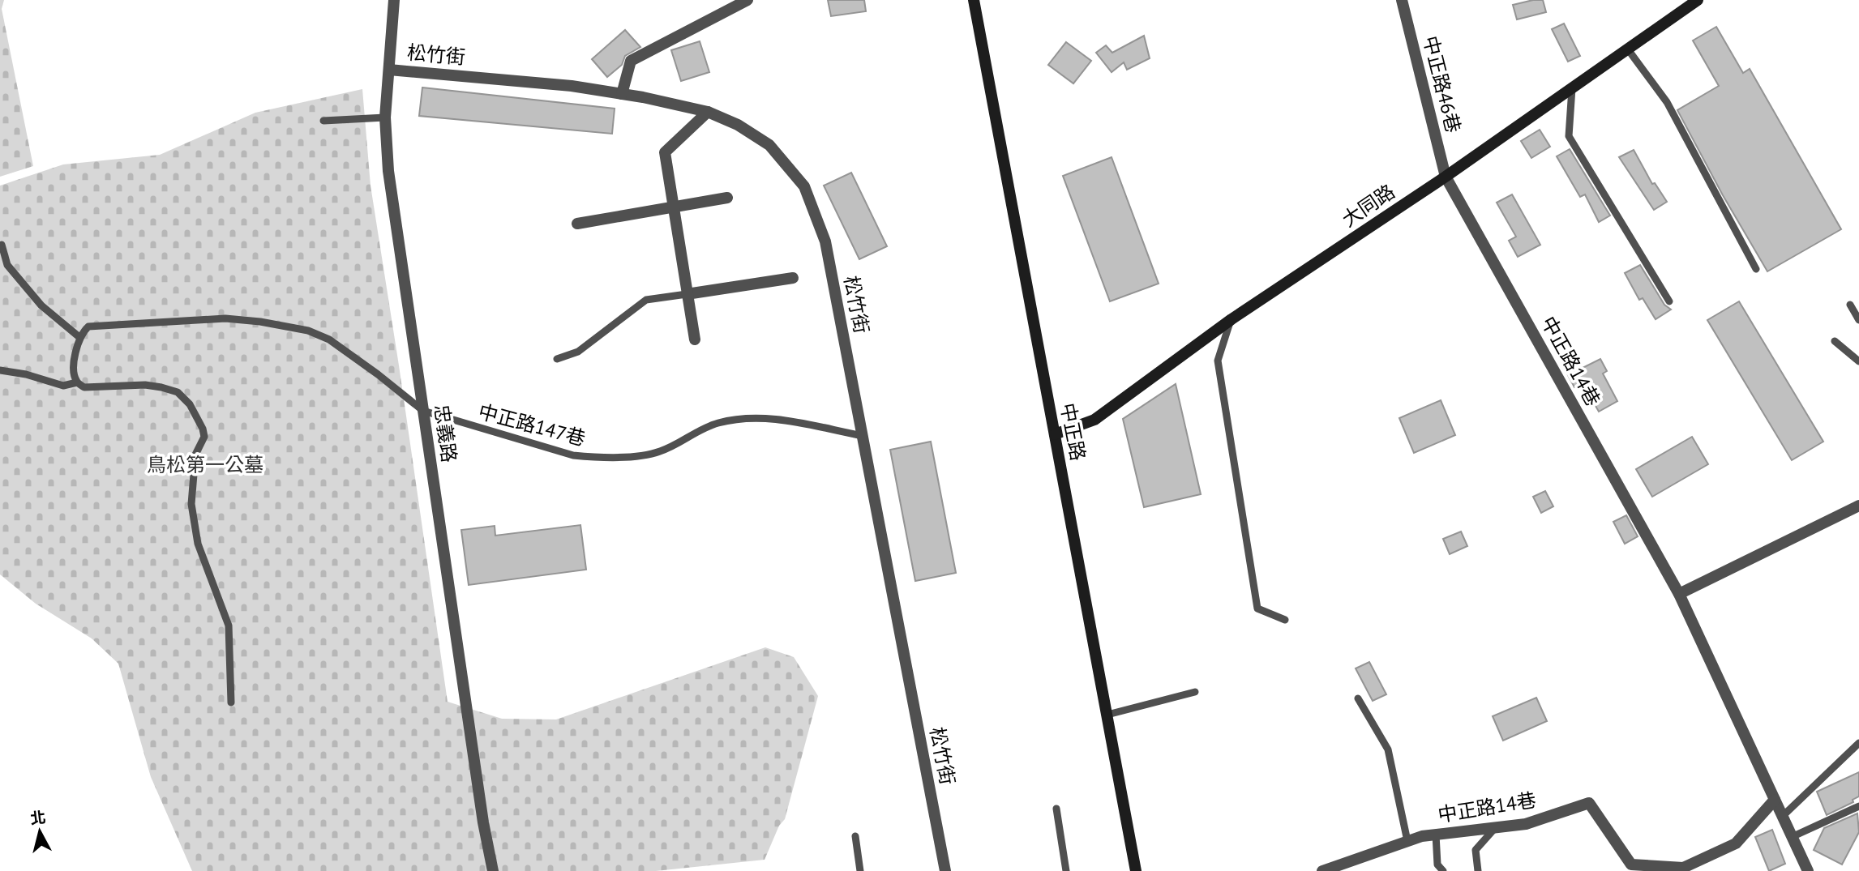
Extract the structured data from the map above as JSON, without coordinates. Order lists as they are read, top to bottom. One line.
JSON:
{"streets":{"main road":["大同路","中正路"],"street":["松竹街","中正路46巷","中正路14巷","忠義路"],"lane":["中正路147巷"]},"crossings":[["松竹街","中正路147巷"],["松竹街","忠義路"],["中正路46巷","大同路"],["中正路46巷","中正路14巷"],["大同路","中正路14巷"],["大同路","中正路"],["中正路147巷","忠義路"]],"parks":["鳥松第一公墓"],"north":"top"}
